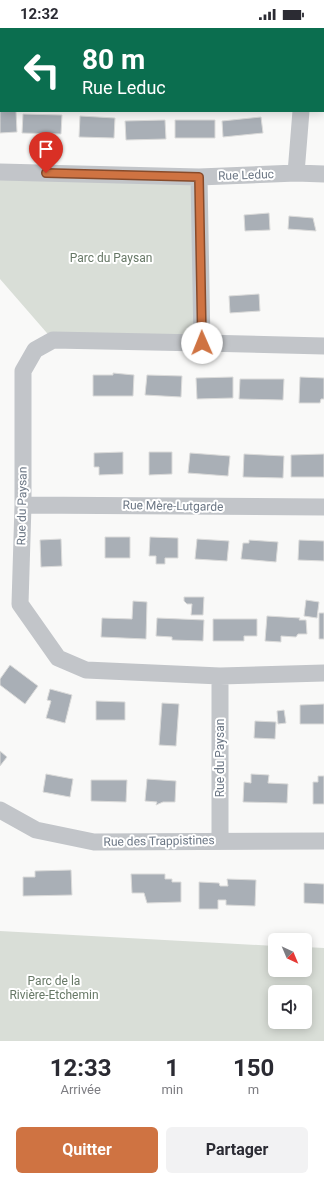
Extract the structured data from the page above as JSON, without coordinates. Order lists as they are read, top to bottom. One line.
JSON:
{"streets":{"street":["Rue Leduc","Rue du Paysan","Rue Mère-Lutgarde","Rue des Trappistines"]},"crossings":[["Rue du Paysan","Rue Mère-Lutgarde"],["Rue du Paysan","Rue des Trappistines"]],"parks":["Parc du Paysan","Parc de la Rivière-Etchemin"],"north":"bottom right","page":{"status":"12:32","turn":["80 m","Rue Leduc"],"eta":["12:33","Arrivée","1","min","150","m"],"buttons":["Quitter","Partager"]}}
